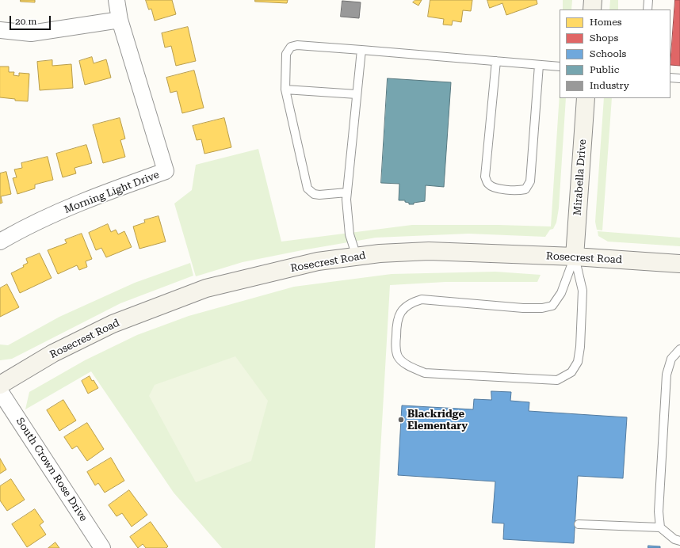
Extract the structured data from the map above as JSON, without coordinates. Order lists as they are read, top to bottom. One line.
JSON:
{"streets":{"main road":["Mirabella Drive","Rosecrest Road"],"street":["Morning Light Drive","South Crown Rose Drive"]},"crossings":[["Mirabella Drive","Rosecrest Road"]],"places":["Blackridge Elementary"],"legend":["Homes","Shops","Schools","Public","Industry"],"scale_bar":"20 m"}
